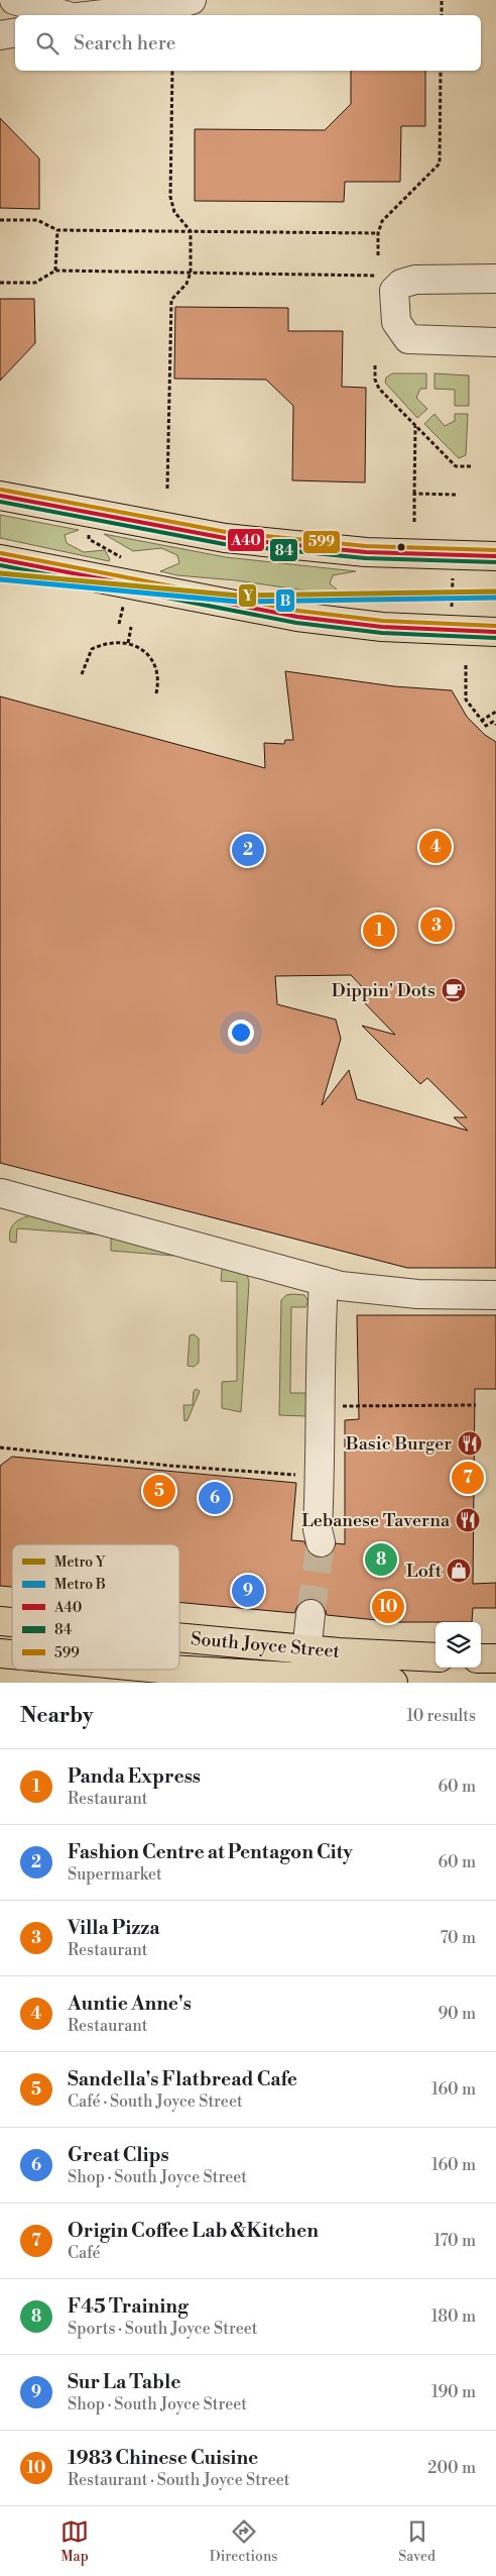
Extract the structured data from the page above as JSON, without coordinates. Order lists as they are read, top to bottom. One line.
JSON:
{"streets":{"main road":["South Joyce Street"]},"places":{"cafe":["Dippin' Dots"],"restaurant":["Basic Burger","Lebanese Taverna"],"shop":["Loft"]},"lines":["transit line 599","transit line A40","transit line 84","metro line Y","metro line B"],"legend":["Metro Y","Metro B","A40","84","599"],"page":{"search":"Search here","pins":["4","2","3","1","7","5","6","8","9","10"],"heading":["Nearby","10 results"],"list":[{"mark":"1","name":"Panda Express","note":"Restaurant","value":"60 m"},{"mark":"2","name":"Fashion Centre at Pentagon City","note":"Supermarket","value":"60 m"},{"mark":"3","name":"Villa Pizza","note":"Restaurant","value":"70 m"},{"mark":"4","name":"Auntie Anne's","note":"Restaurant","value":"90 m"},{"mark":"5","name":"Sandella's Flatbread Cafe","note":"Café · South Joyce Street","value":"160 m"},{"mark":"6","name":"Great Clips","note":"Shop · South Joyce Street","value":"160 m"},{"mark":"7","name":"Origin Coffee Lab &Kitchen","note":"Café","value":"170 m"},{"mark":"8","name":"F45 Training","note":"Sports · South Joyce Street","value":"180 m"},{"mark":"9","name":"Sur La Table","note":"Shop · South Joyce Street","value":"190 m"},{"mark":"10","name":"1983 Chinese Cuisine","note":"Restaurant · South Joyce Street","value":"200 m"}],"nav":["Map","Directions","Saved"]}}
